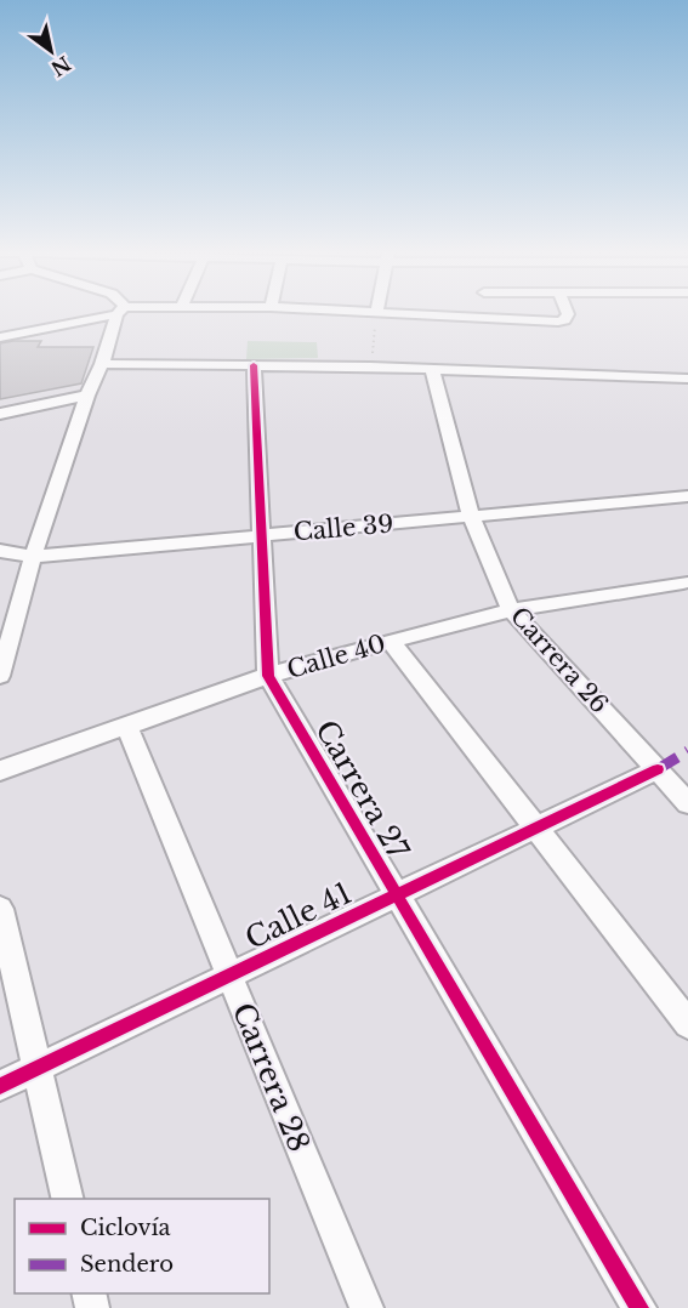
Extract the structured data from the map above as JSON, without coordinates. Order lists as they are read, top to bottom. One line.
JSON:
{"streets":{"street":["Calle 39","Calle 40","Carrera 26","Carrera 27","Calle 41","Carrera 28"]},"crossings":[["Calle 39","Carrera 26"],["Calle 39","Carrera 27"],["Calle 40","Carrera 26"],["Calle 40","Carrera 27"],["Calle 40","Carrera 28"],["Carrera 26","Calle 41"],["Carrera 27","Calle 41"],["Calle 41","Carrera 28"]],"legend":["Ciclovía","Sendero"],"north":"bottom right"}
